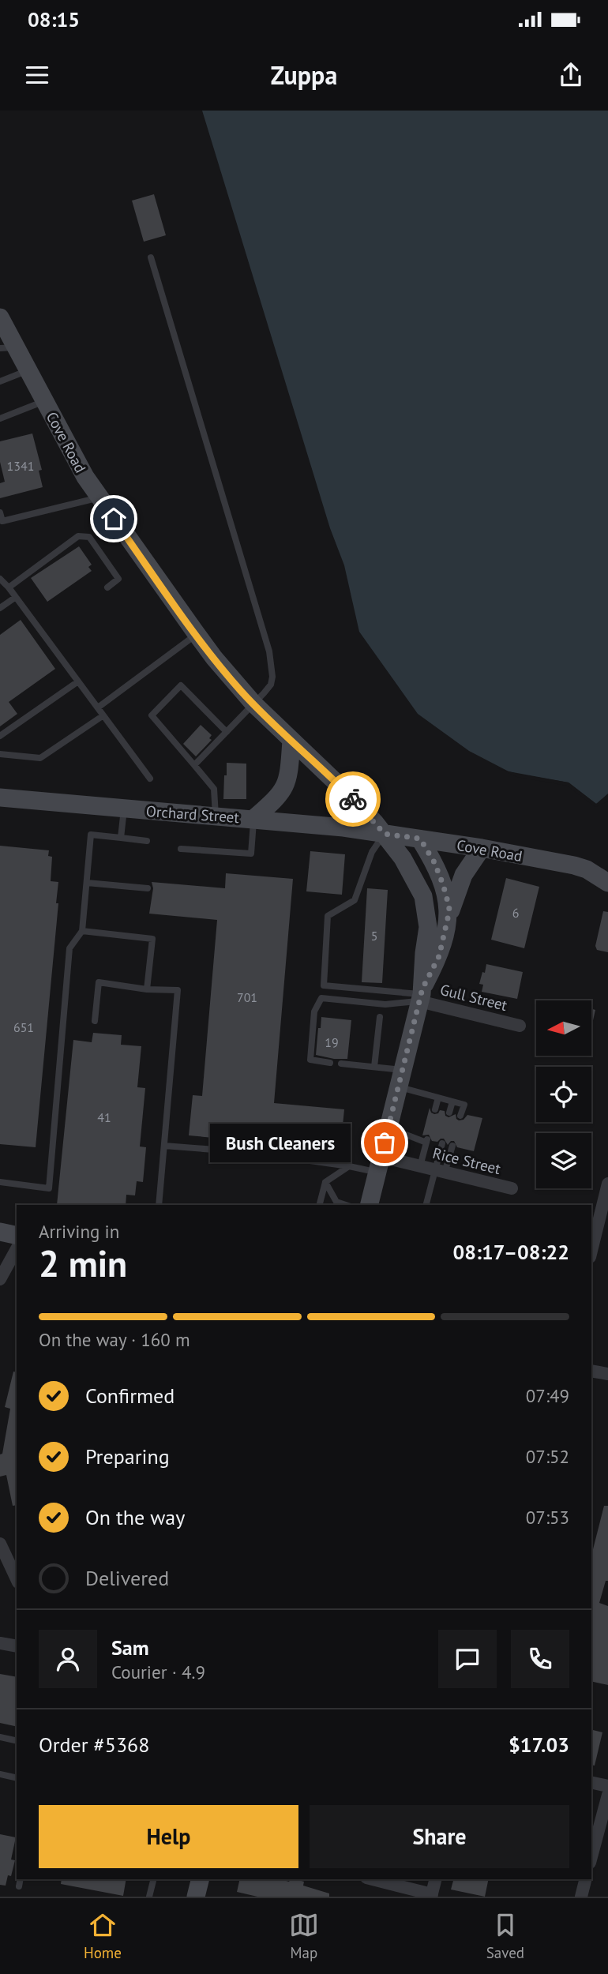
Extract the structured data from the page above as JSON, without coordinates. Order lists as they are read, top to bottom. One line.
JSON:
{"streets":{"main road":["Cove Road","Orchard Street"],"street":["Gull Street","Rice Street"]},"crossings":[["Cove Road","Orchard Street"]],"places":["Bush Cleaners"],"house_numbers":["1341","6","5","701","651","19","41"],"north":"left","page":{"status":"08:15","header":"Zuppa","bubble":"Bush Cleaners","heading":["2 min","Arriving in","08:17–08:22"],"panel":["Sam","Courier · 4.9","Order #5368","$17.03"],"bar":"On the way · 160 m","list":[["Confirmed","07:49"],["Preparing","07:52"],["On the way","07:53"],"Delivered"],"buttons":["Help","Share"],"tabs":["Home","Map","Saved"]}}
